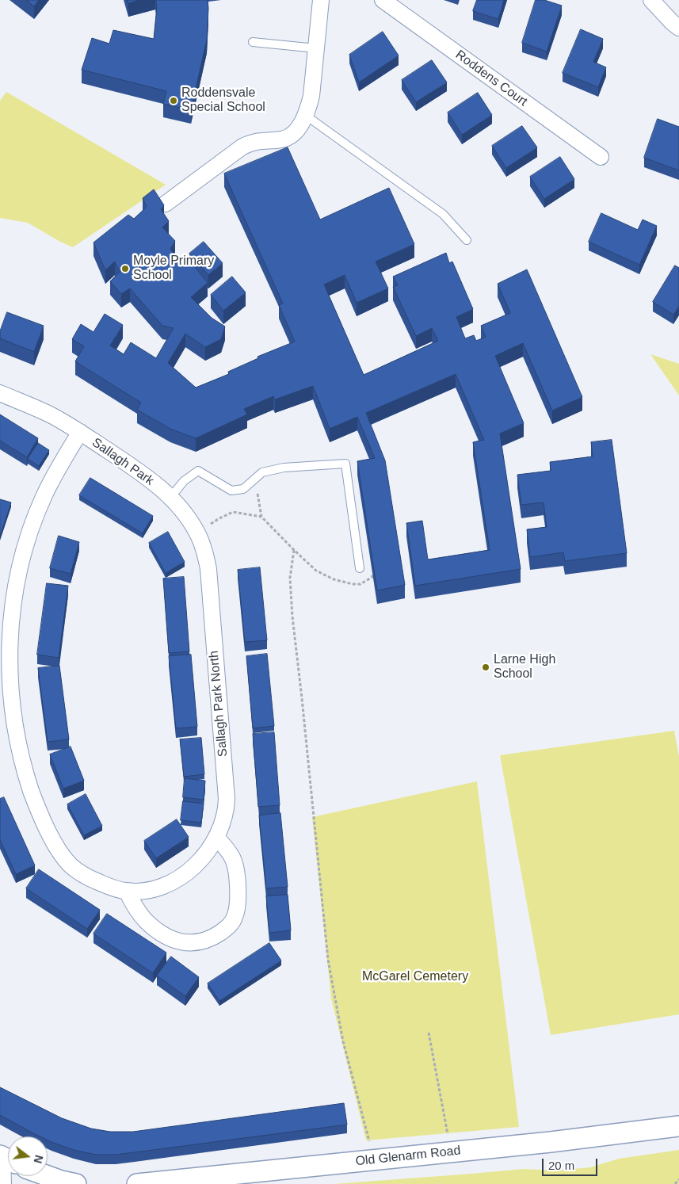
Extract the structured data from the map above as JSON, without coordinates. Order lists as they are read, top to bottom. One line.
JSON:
{"streets":{"street":["Roddens Court","Sallagh Park","Sallagh Park North","Old Glenarm Road"]},"crossings":[["Sallagh Park","Sallagh Park North"]],"parks":["McGarel Cemetery"],"places":["Roddensvale Special School","Moyle Primary School","Larne High School"],"scale_bar":"20 m","north":"right"}
